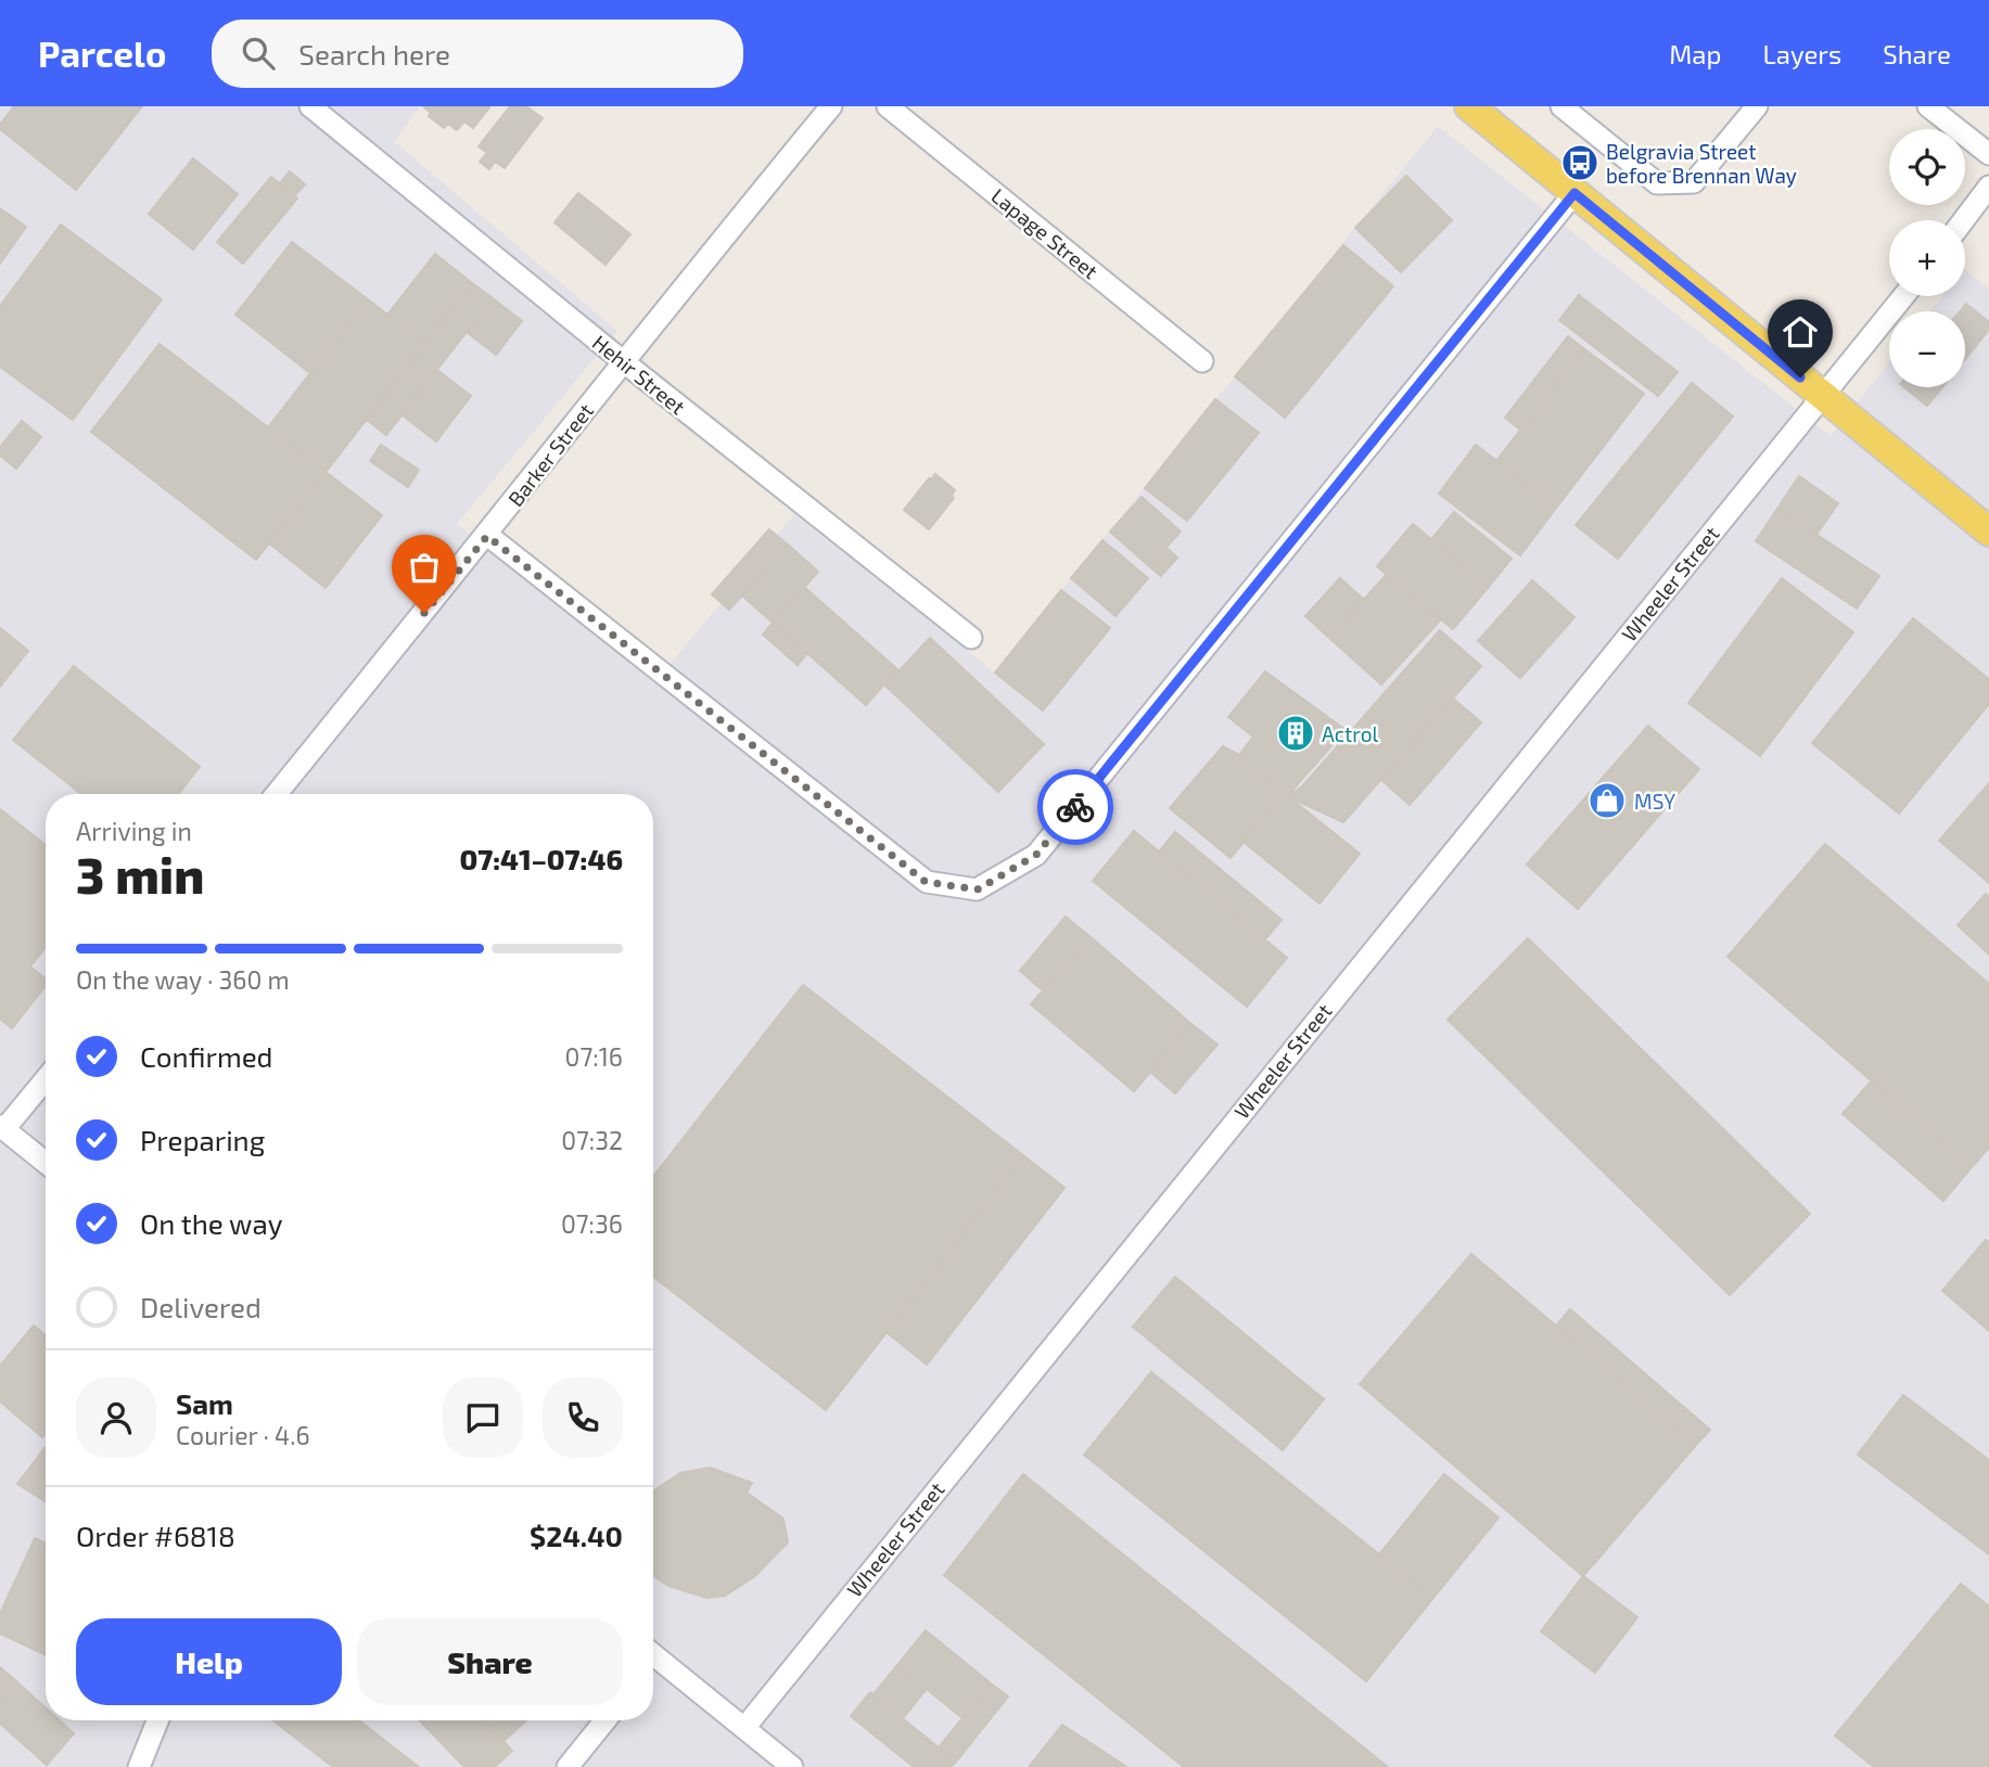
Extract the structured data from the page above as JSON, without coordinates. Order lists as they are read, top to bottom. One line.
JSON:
{"streets":{"street":["Lapage Street","Hehir Street","Barker Street","Wheeler Street"]},"crossings":[["Hehir Street","Barker Street"]],"places":{"bus stop":["Belgravia Street before Brennan Way"],"building":["Actrol"],"shop":["MSY"]},"page":{"header":"Parcelo","search":"Search here","nav":["Map","Layers","Share"],"map_buttons":["+","−"],"heading":["3 min","Arriving in","07:41–07:46"],"panel":["Sam","Courier · 4.6","Order #6818","$24.40"],"bar":"On the way · 360 m","list":[["Confirmed","07:16"],["Preparing","07:32"],["On the way","07:36"],"Delivered"],"buttons":["Help","Share"]}}
